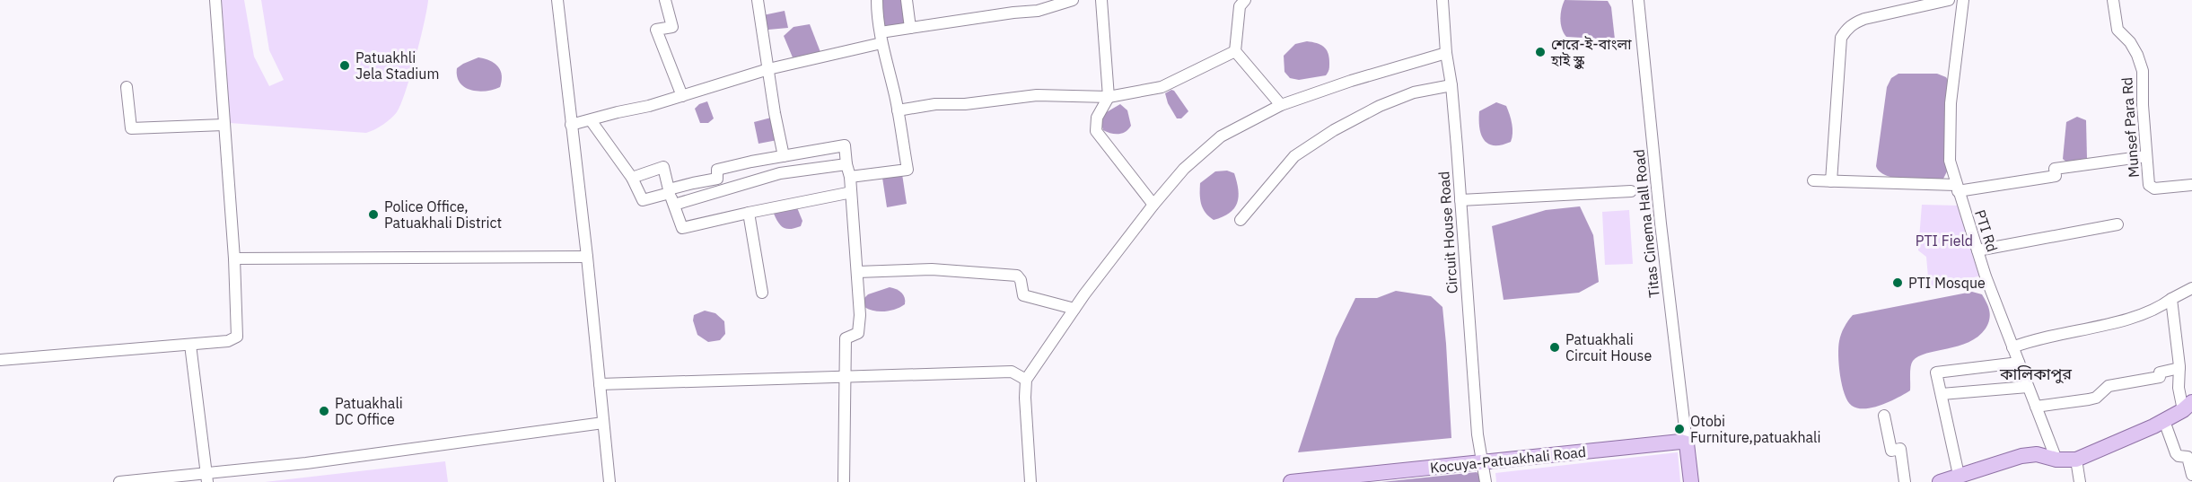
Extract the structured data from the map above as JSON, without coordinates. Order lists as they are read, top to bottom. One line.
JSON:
{"streets":{"main road":["Kocuya-Patuakhali Road"],"street":["Munsef Para Rd","Titas Cinema Hall Road","PTI Rd","Circuit House Road"]},"crossings":[["Titas Cinema Hall Road","Kocuya-Patuakhali Road"],["Circuit House Road","Kocuya-Patuakhali Road"]],"districts":["কালিকাপুর"],"parks":["PTI Field"],"places":["শেরে-ই-বাংলা হাই স্কুল","Patuakhli Jela Stadium","Police Office, Patuakhali District","PTI Mosque","Patuakhali Circuit House","Patuakhali DC Office","Otobi Furniture,patuakhali"]}
